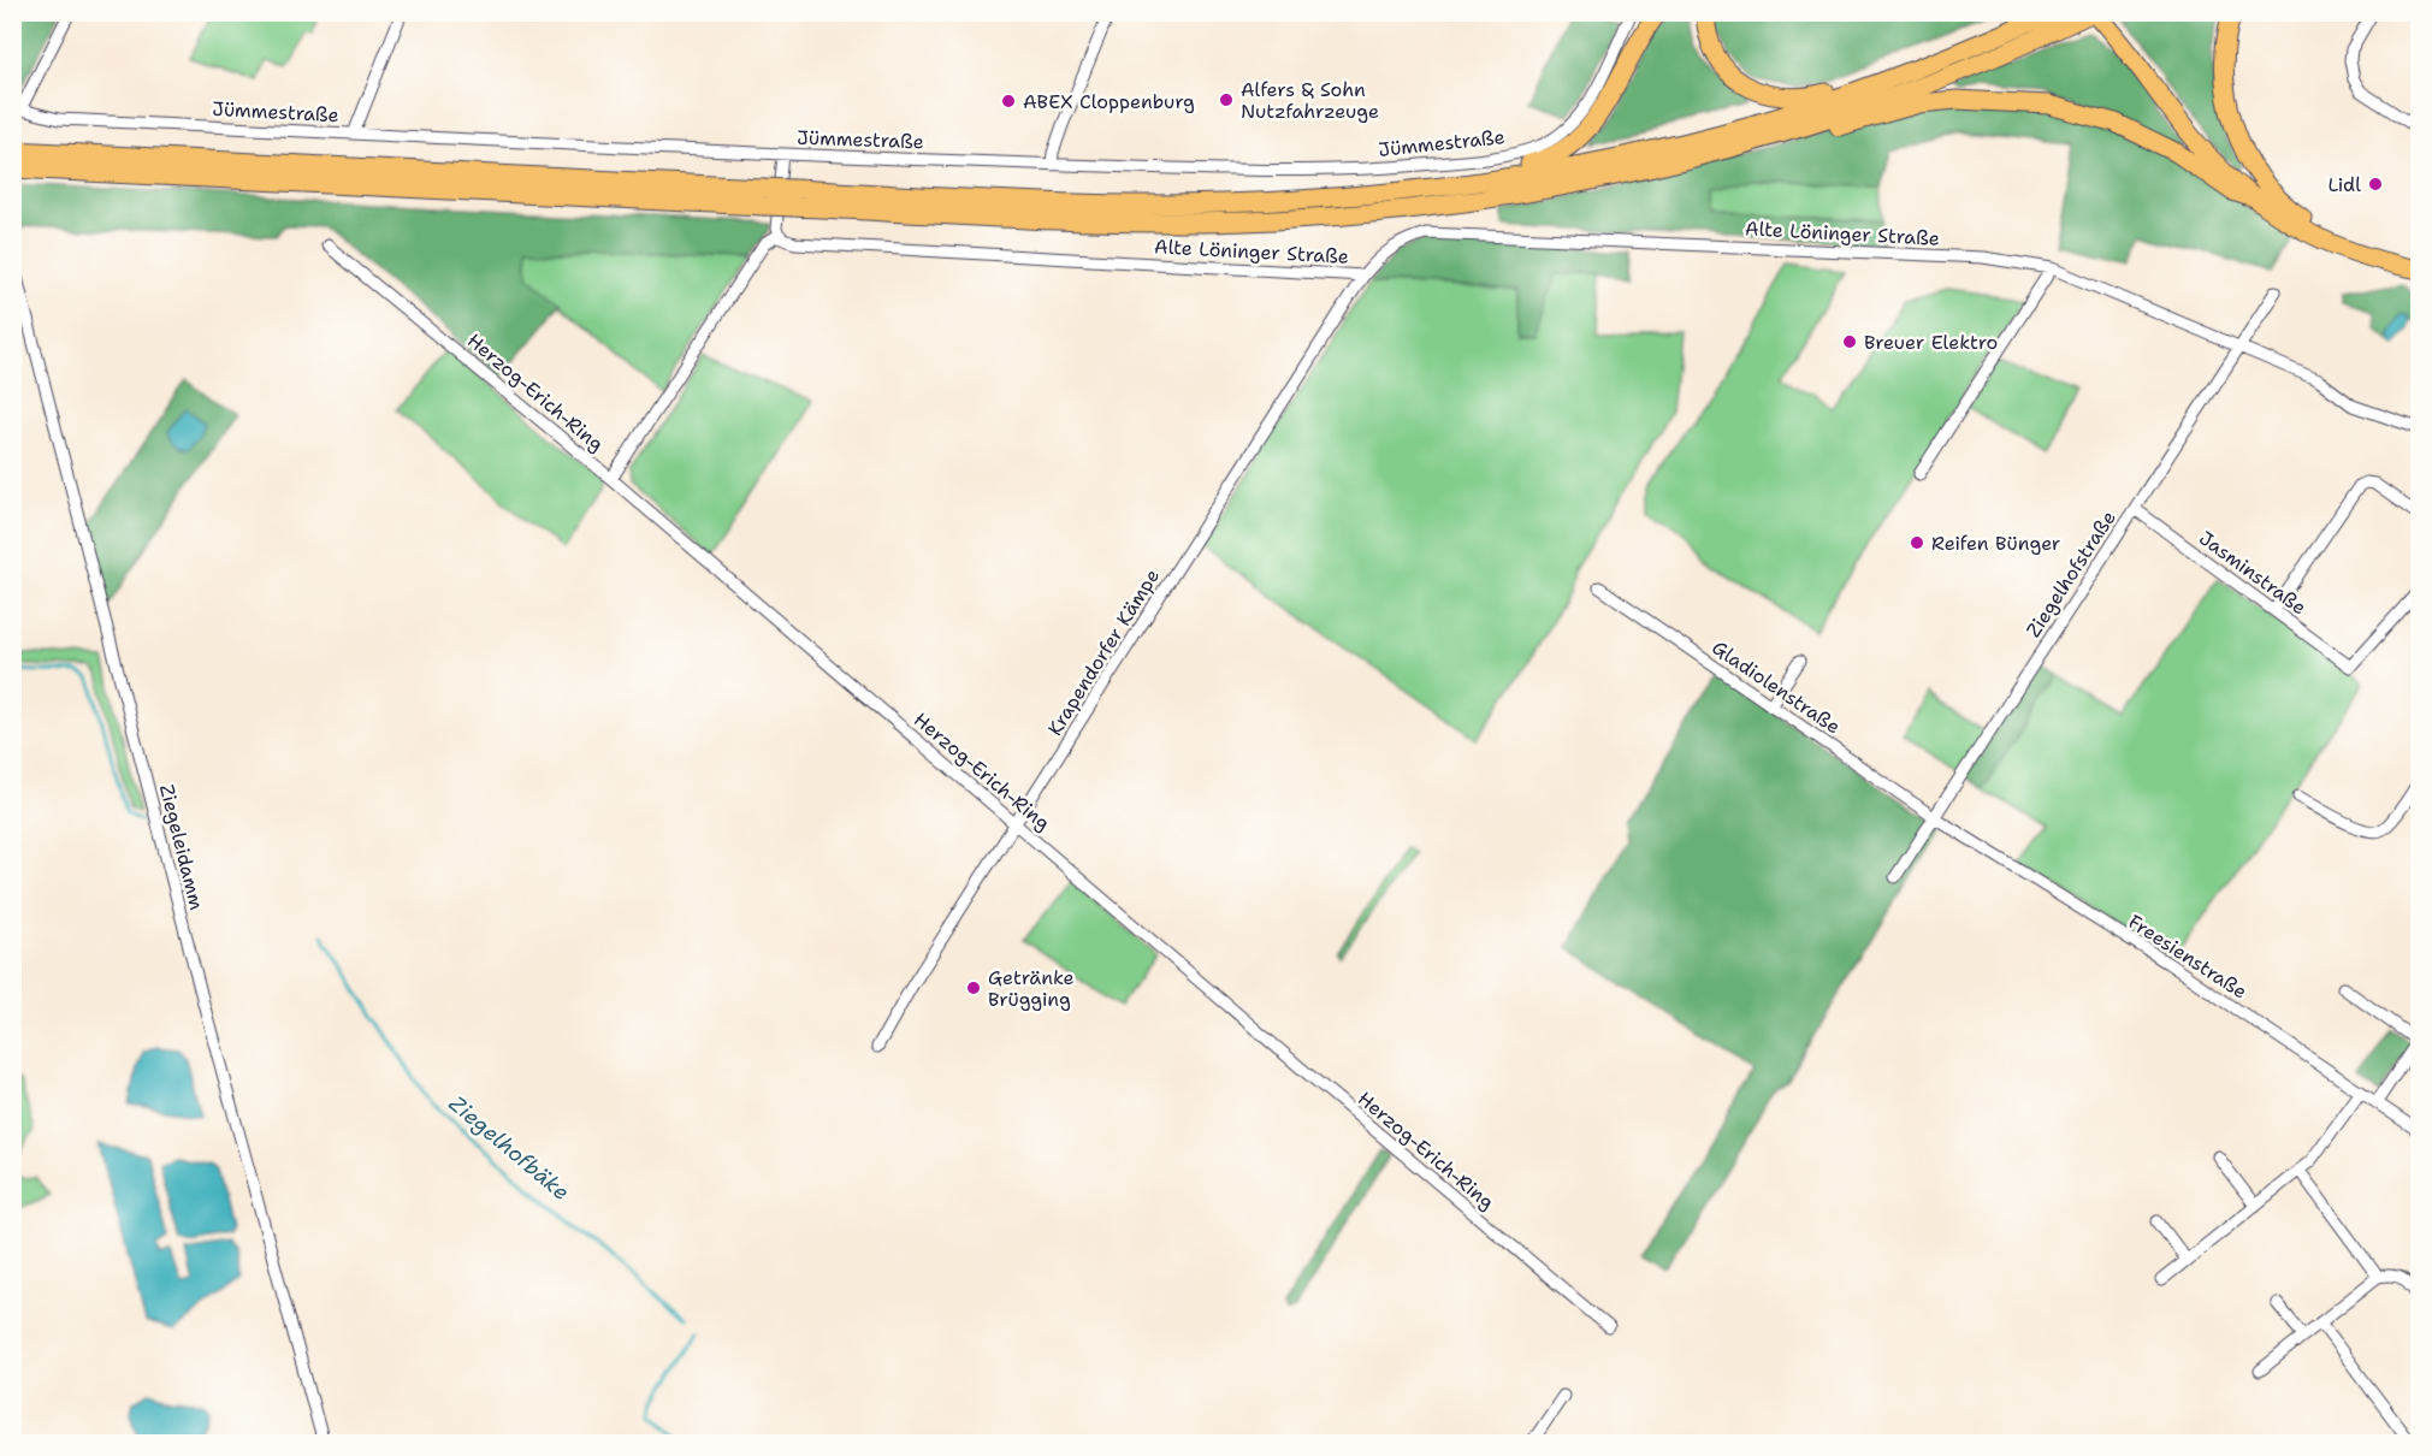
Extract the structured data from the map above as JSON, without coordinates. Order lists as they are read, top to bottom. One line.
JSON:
{"streets":{"street":["Jümmestraße","Alte Löninger Straße","Herzog-Erich-Ring","Jasminstraße","Ziegelhofstraße","Krapendorfer Kämpe","Gladiolenstraße","Ziegeleidamm","Freesienstraße"]},"crossings":[["Alte Löninger Straße","Ziegelhofstraße"],["Alte Löninger Straße","Krapendorfer Kämpe"],["Herzog-Erich-Ring","Krapendorfer Kämpe"],["Jasminstraße","Ziegelhofstraße"],["Ziegelhofstraße","Gladiolenstraße"],["Ziegelhofstraße","Freesienstraße"],["Gladiolenstraße","Freesienstraße"]],"water":["Ziegelhofbäke"],"places":["Alfers & Sohn Nutzfahrzeuge","ABEX Cloppenburg","Lidl","Breuer Elektro","Reifen Bünger","Getränke Brügging"]}
